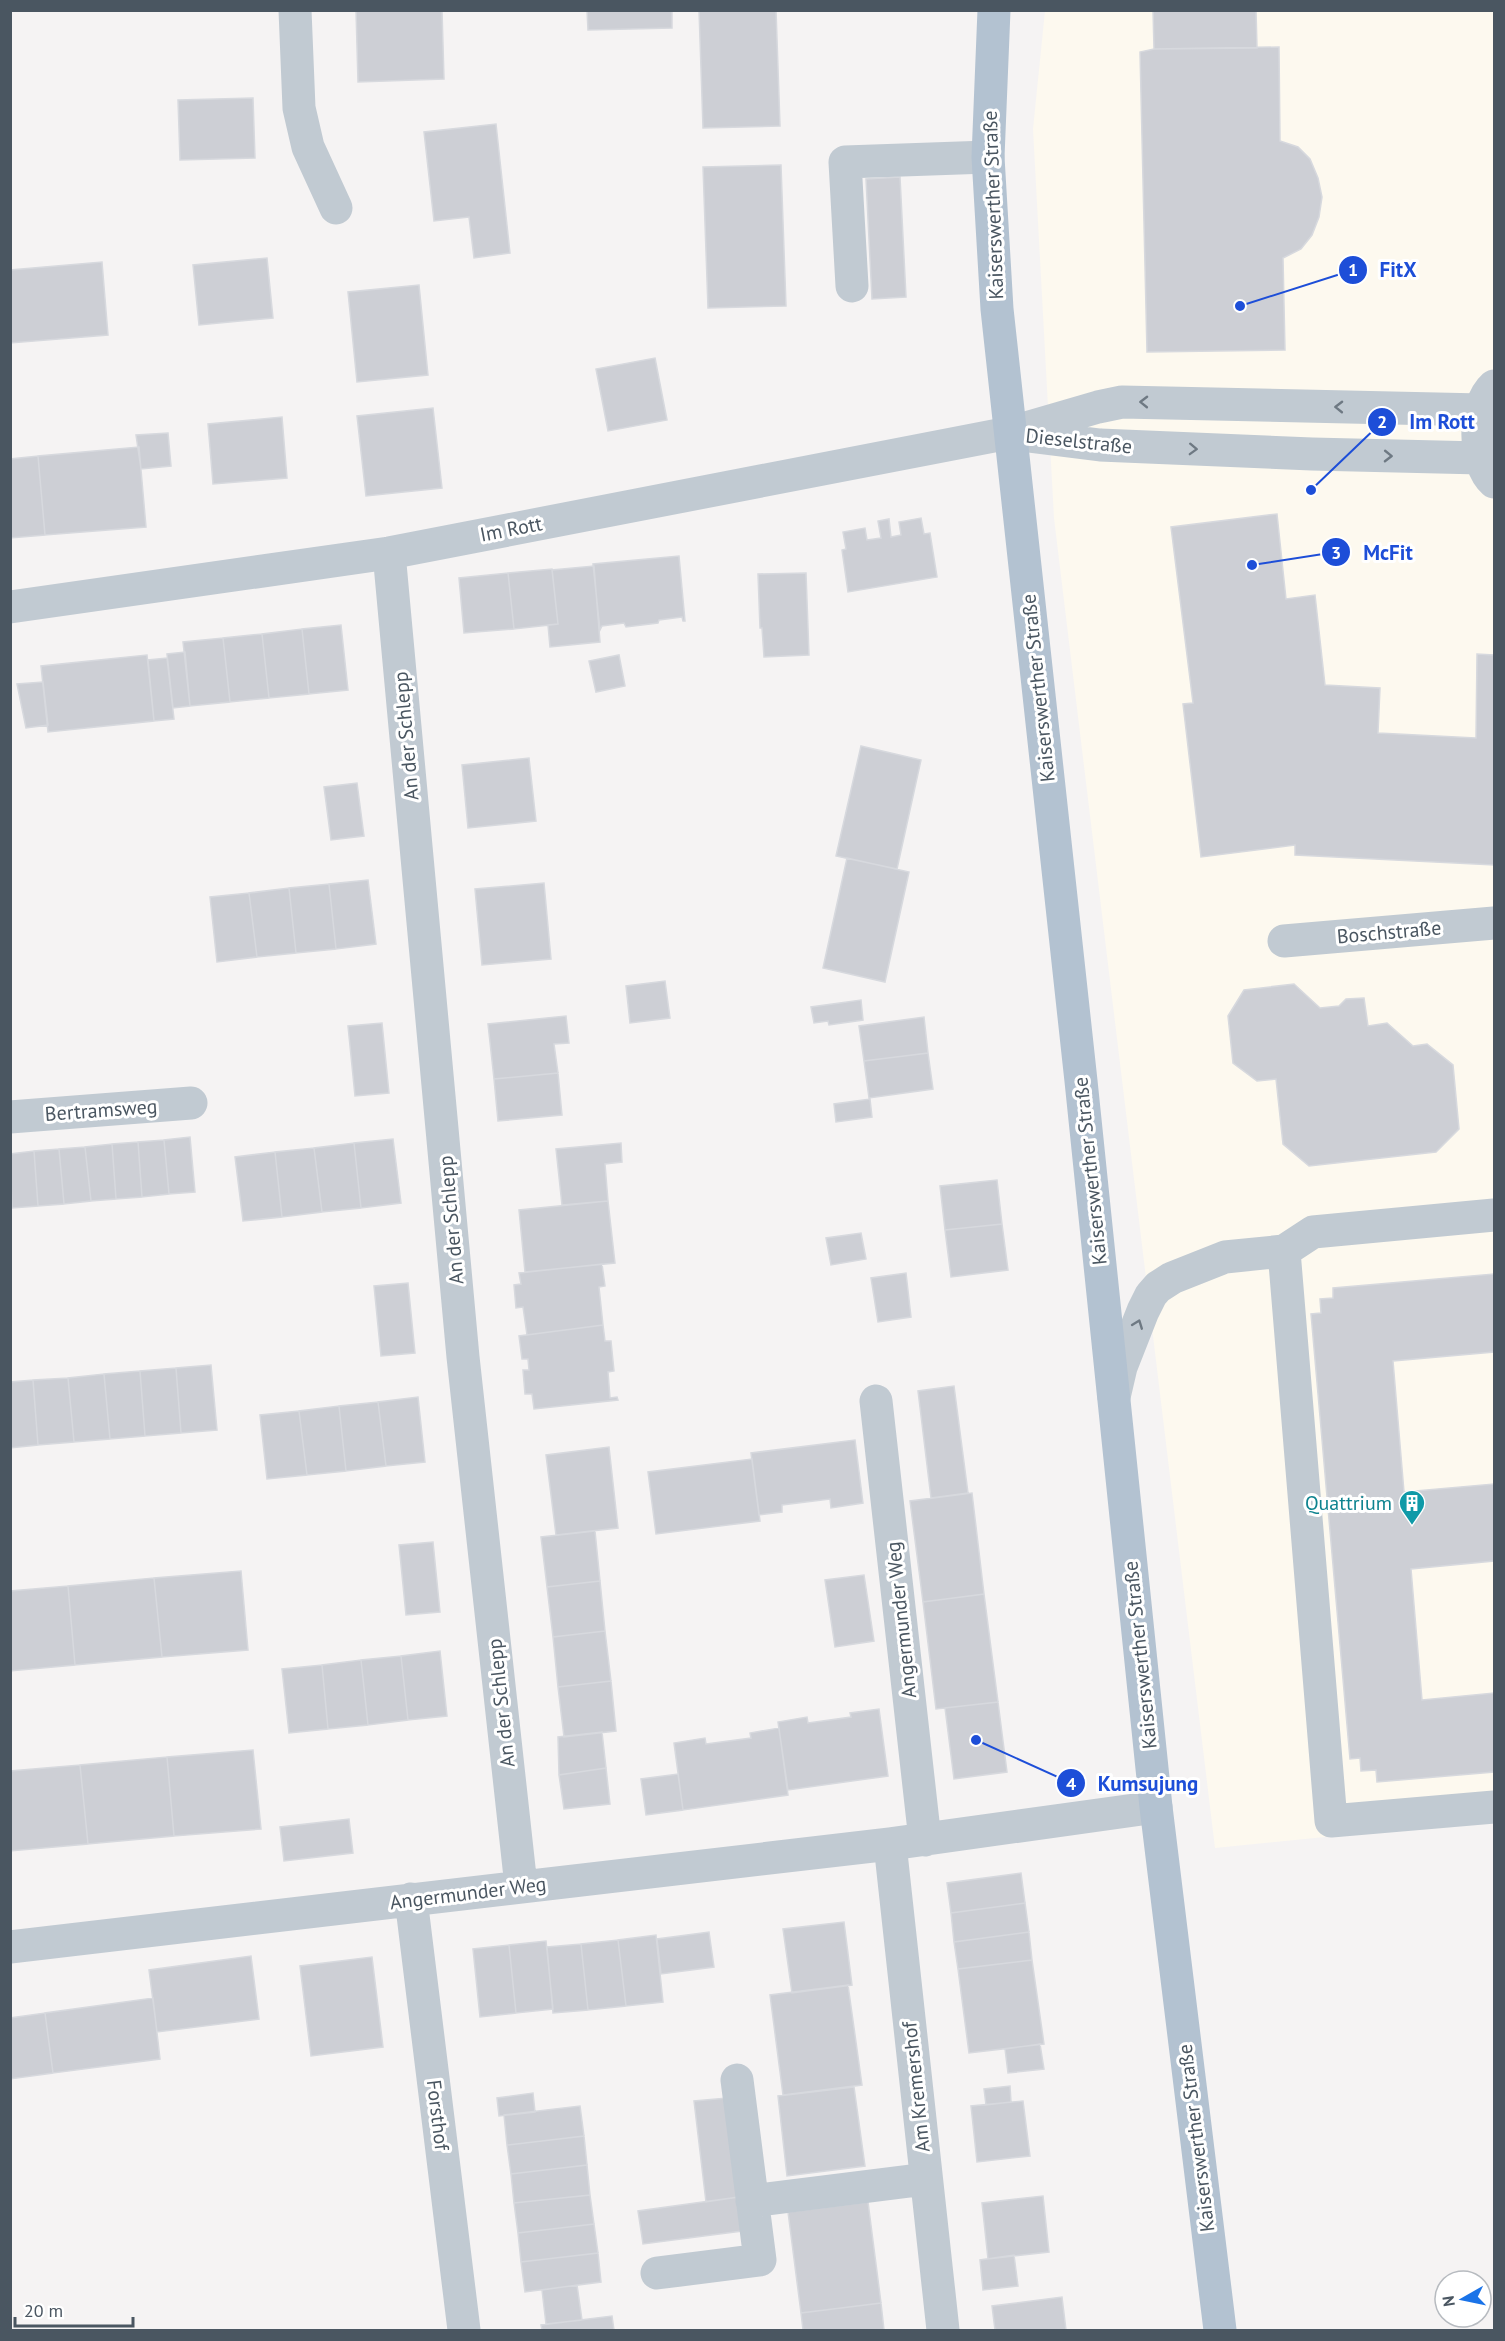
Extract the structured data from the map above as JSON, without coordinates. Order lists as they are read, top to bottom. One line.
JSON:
{"streets":{"main road":["Kaiserswerther Straße"],"street":["Dieselstraße","Im Rott","An der Schlepp","Boschstraße","Bertramsweg","Angermunder Weg","Am Kremershof","Forsthof"]},"crossings":[["Kaiserswerther Straße","Dieselstraße"],["Kaiserswerther Straße","Im Rott"],["Kaiserswerther Straße","Angermunder Weg"],["Dieselstraße","Im Rott"],["Im Rott","An der Schlepp"],["An der Schlepp","Angermunder Weg"],["Angermunder Weg","Am Kremershof"],["Angermunder Weg","Forsthof"]],"places":{"other":["FitX","Im Rott","McFit","Kumsujung"],"building":["Quattrium"]},"scale_bar":"20 m","north":"left"}
